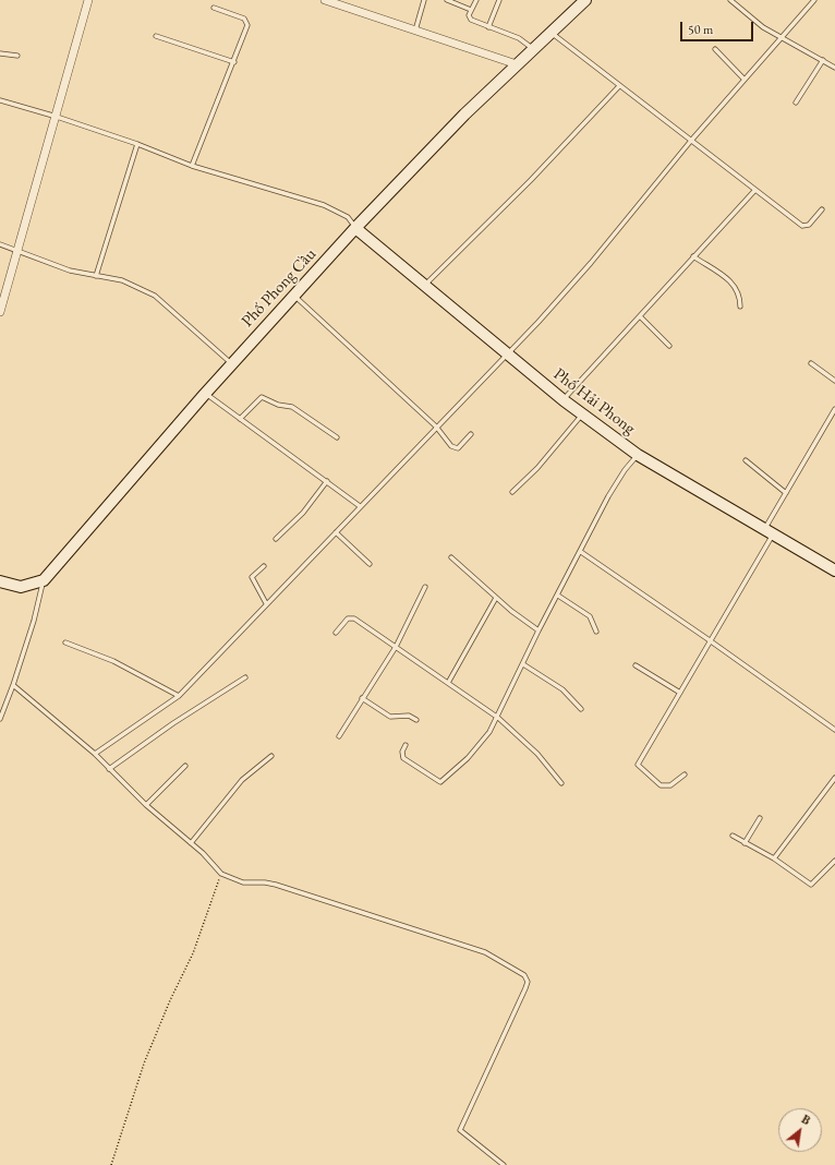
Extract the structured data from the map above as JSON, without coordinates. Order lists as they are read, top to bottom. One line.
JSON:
{"streets":{"street":["Phố Phong Cầu","Phố Hải Phong"]},"crossings":[["Phố Phong Cầu","Phố Hải Phong"]],"scale_bar":"50 m","north":"top right"}
